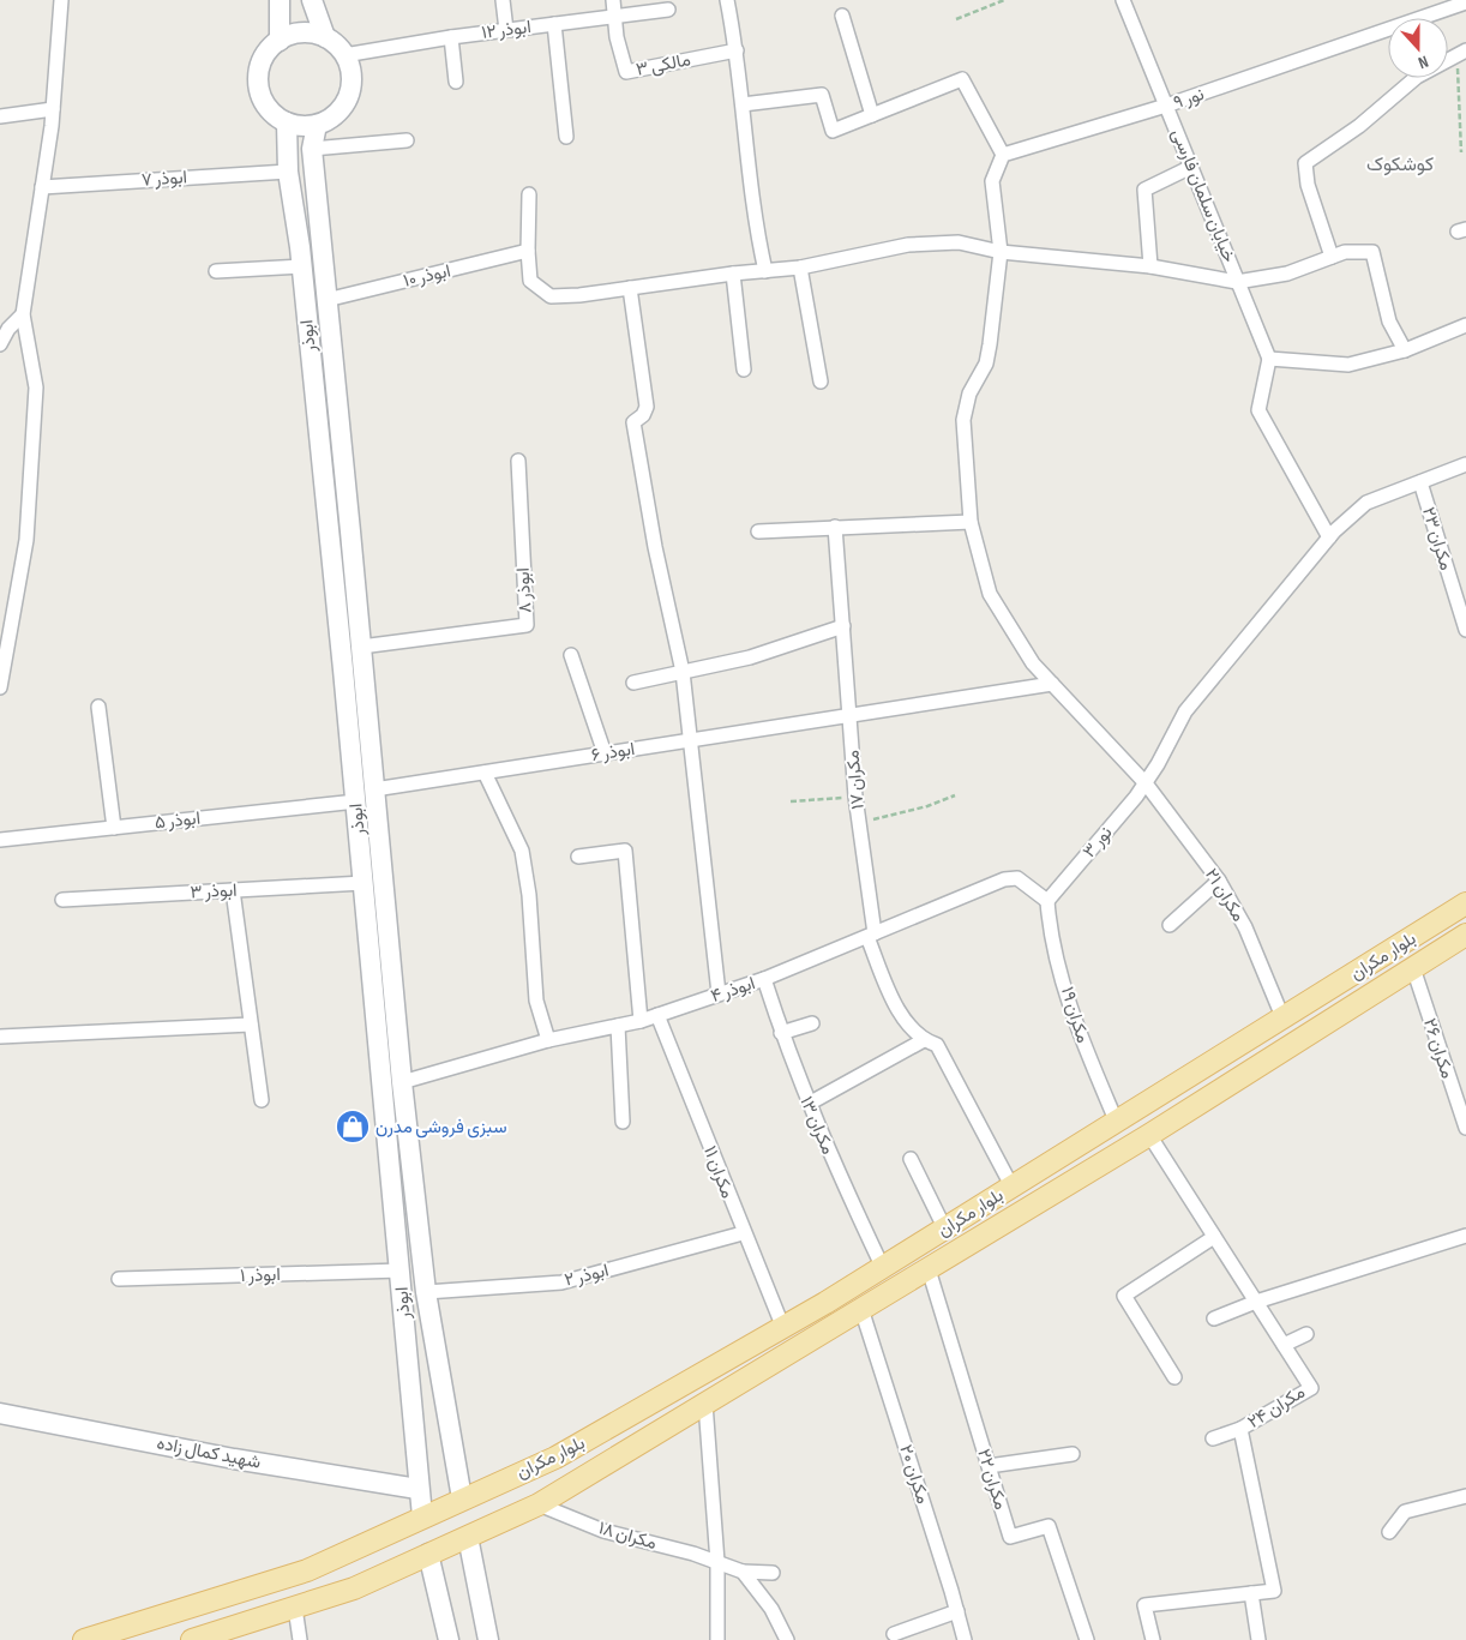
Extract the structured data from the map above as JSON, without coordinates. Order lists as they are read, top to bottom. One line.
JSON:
{"streets":{"main road":["ابوذر","بلوار مکران","شهید کمال زاده"],"street":["ابوذر ۱۲","مالکی ۳","نور ۹","ابوذر ۷","خیابان سلمان فارسی","ابوذر ۱۰","مکران ۲۳","ابوذر ۸","ابوذر ۶","مکران ۱۷","ابوذر ۵","نور ۳","ابوذر ۳","مکران ۲۱","ابوذر ۴","مکران ۱۹","مکران ۲۶","مکران ۱۳","مکران ۱۱","ابوذر ۱","ابوذر ۲","مکران ۲۴","مکران ۲۰","مکران ۲۲","مکران ۱۸"]},"crossings":[["ابوذر ۱۲","مالکی ۳"],["ابوذر ۱۲","ابوذر"],["نور ۹","خیابان سلمان فارسی"],["ابوذر ۷","ابوذر"],["ابوذر ۱۰","ابوذر"],["ابوذر","ابوذر ۸"],["ابوذر","ابوذر ۶"],["ابوذر","ابوذر ۵"],["ابوذر","ابوذر ۳"],["ابوذر","بلوار مکران"],["ابوذر","ابوذر ۴"],["ابوذر","ابوذر ۱"],["ابوذر","ابوذر ۲"],["ابوذر","شهید کمال زاده"],["مکران ۲۳","نور ۳"],["ابوذر ۶","مکران ۱۷"],["ابوذر ۶","مکران ۲۱"],["مکران ۱۷","بلوار مکران"],["مکران ۱۷","ابوذر ۴"],["نور ۳","مکران ۲۱"],["نور ۳","ابوذر ۴"],["نور ۳","مکران ۱۹"],["مکران ۲۱","بلوار مکران"],["بلوار مکران","مکران ۱۹"],["بلوار مکران","مکران ۱۳"],["بلوار مکران","مکران ۱۱"],["ابوذر ۴","مکران ۱۹"],["ابوذر ۴","مکران ۱۳"],["ابوذر ۴","مکران ۱۱"],["مکران ۱۱","ابوذر ۲"]],"districts":["کوشکوک"],"places":{"shop":["سبزی فروشی مدرن"]},"north":"bottom"}
